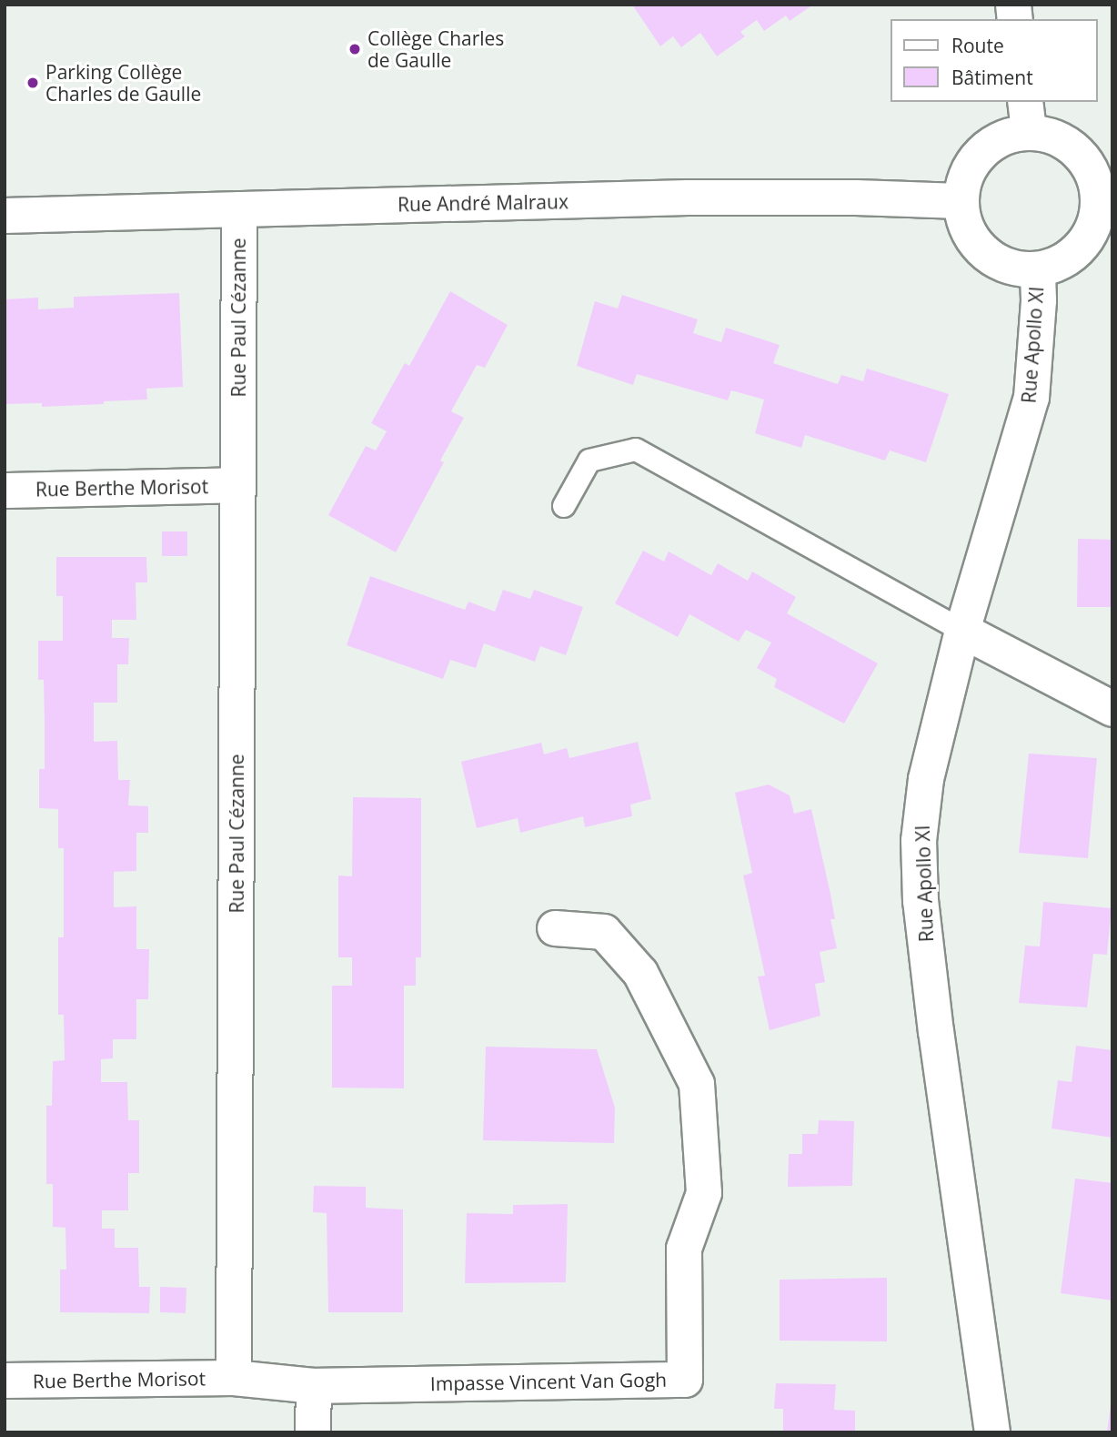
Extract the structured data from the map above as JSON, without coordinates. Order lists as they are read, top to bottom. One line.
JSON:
{"streets":{"street":["Rue André Malraux","Rue Paul Cézanne","Rue Apollo XI","Rue Berthe Morisot","Impasse Vincent Van Gogh"]},"crossings":[["Rue André Malraux","Rue Paul Cézanne"],["Rue André Malraux","Rue Apollo XI"],["Rue Paul Cézanne","Rue Berthe Morisot"]],"places":["Collège Charles de Gaulle","Parking Collège Charles de Gaulle"],"legend":["Route","Bâtiment"]}
